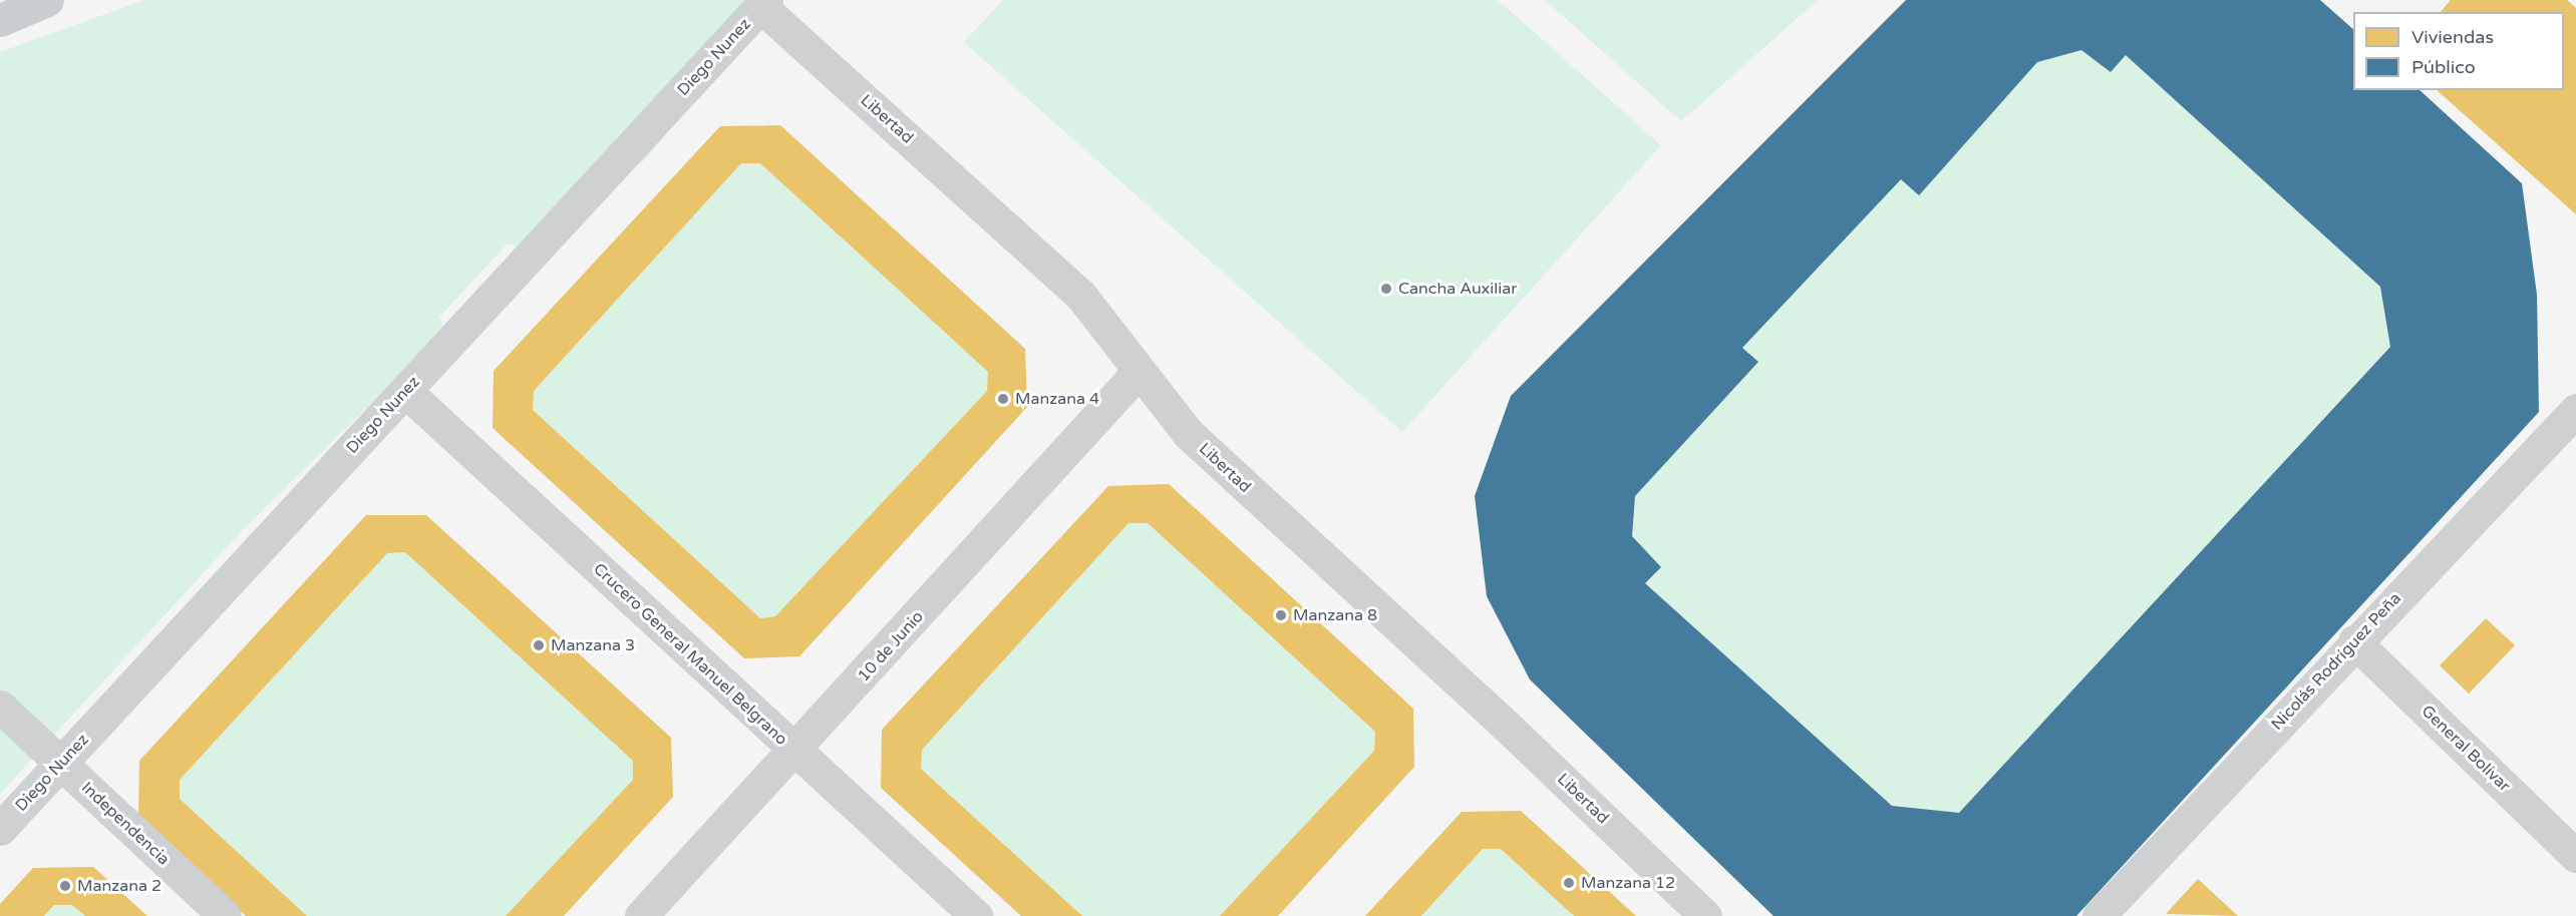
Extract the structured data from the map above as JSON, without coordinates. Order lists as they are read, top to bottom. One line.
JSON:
{"streets":{"street":["Diego Nunez","Libertad","10 de Junio","Crucero General Manuel Belgrano","Nicolás Rodríguez Peña","General Bolívar","Independencia"]},"crossings":[["Diego Nunez","Libertad"],["Diego Nunez","Crucero General Manuel Belgrano"],["Diego Nunez","Independencia"],["Libertad","10 de Junio"],["10 de Junio","Crucero General Manuel Belgrano"],["Nicolás Rodríguez Peña","General Bolívar"]],"places":["Cancha Auxiliar","Manzana 4","Manzana 8","Manzana 3","Manzana 12","Manzana 2"],"legend":["Viviendas","Público"]}
